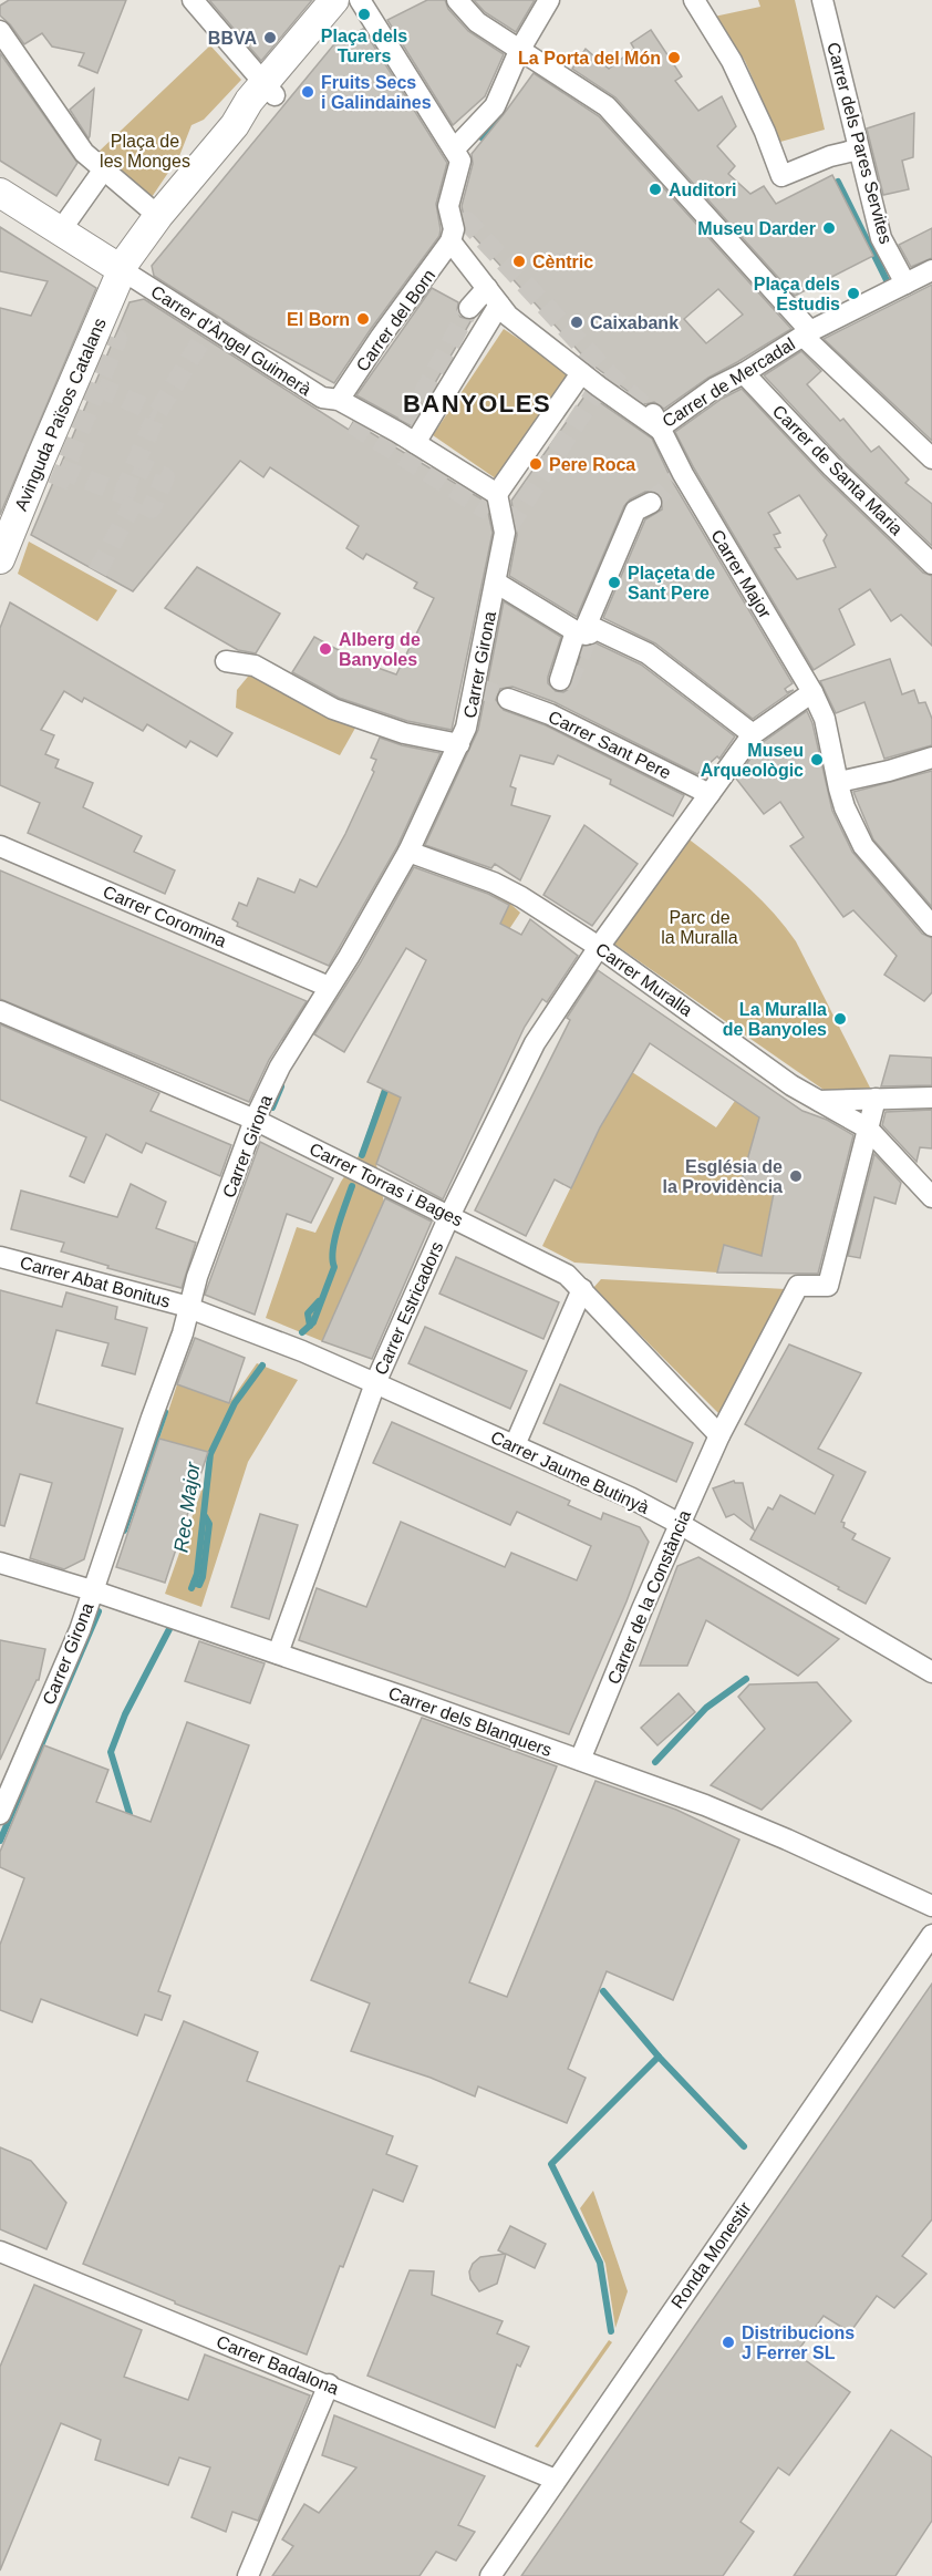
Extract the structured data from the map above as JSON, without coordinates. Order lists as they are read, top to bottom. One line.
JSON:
{"streets":{"main road":["Avinguda Països Catalans"],"street":["Carrer dels Pares Servites","Carrer del Born","Carrer d'Àngel Guimerà","Carrer de Mercadal","Carrer de Santa Maria","Carrer Major","Carrer Girona","Carrer Sant Pere","Carrer Coromina","Carrer Muralla","Carrer Torras i Bages","Carrer Abat Bonitus","Carrer Estricadors","Carrer Jaume Butinyà","Carrer de la Constància","Carrer dels Blanquers","Ronda Monestir","Carrer Badalona"]},"crossings":[["Carrer del Born","Carrer d'Àngel Guimerà"],["Carrer d'Àngel Guimerà","Avinguda Països Catalans"],["Carrer d'Àngel Guimerà","Carrer Girona"],["Carrer de Mercadal","Carrer de Santa Maria"],["Carrer de Mercadal","Carrer Major"],["Carrer Major","Carrer Estricadors"],["Carrer Girona","Carrer Coromina"],["Carrer Girona","Carrer Muralla"],["Carrer Girona","Carrer Torras i Bages"],["Carrer Girona","Carrer Abat Bonitus"],["Carrer Girona","Carrer Jaume Butinyà"],["Carrer Girona","Carrer dels Blanquers"],["Carrer Sant Pere","Carrer Estricadors"],["Carrer Muralla","Carrer Estricadors"],["Carrer Muralla","Carrer de la Constància"],["Carrer Torras i Bages","Carrer Estricadors"],["Carrer Torras i Bages","Carrer de la Constància"],["Carrer Abat Bonitus","Carrer Jaume Butinyà"],["Carrer Estricadors","Carrer Jaume Butinyà"],["Carrer Estricadors","Carrer dels Blanquers"],["Carrer Jaume Butinyà","Carrer de la Constància"],["Carrer de la Constància","Carrer dels Blanquers"],["Ronda Monestir","Carrer Badalona"]],"districts":["BANYOLES"],"water":["Rec Major"],"parks":["Plaça de les Monges","Parc de la Muralla"],"places":["Plaça dels Turers","BBVA","La Porta del Món","Fruits Secs i Galindaines","Auditori","Museu Darder","Cèntric","Plaça dels Estudis","El Born","Caixabank","Pere Roca","Plaçeta de Sant Pere","Alberg de Banyoles","Museu Arqueològic","La Muralla de Banyoles","Església de la Providència","Distribucions J Ferrer SL"]}
